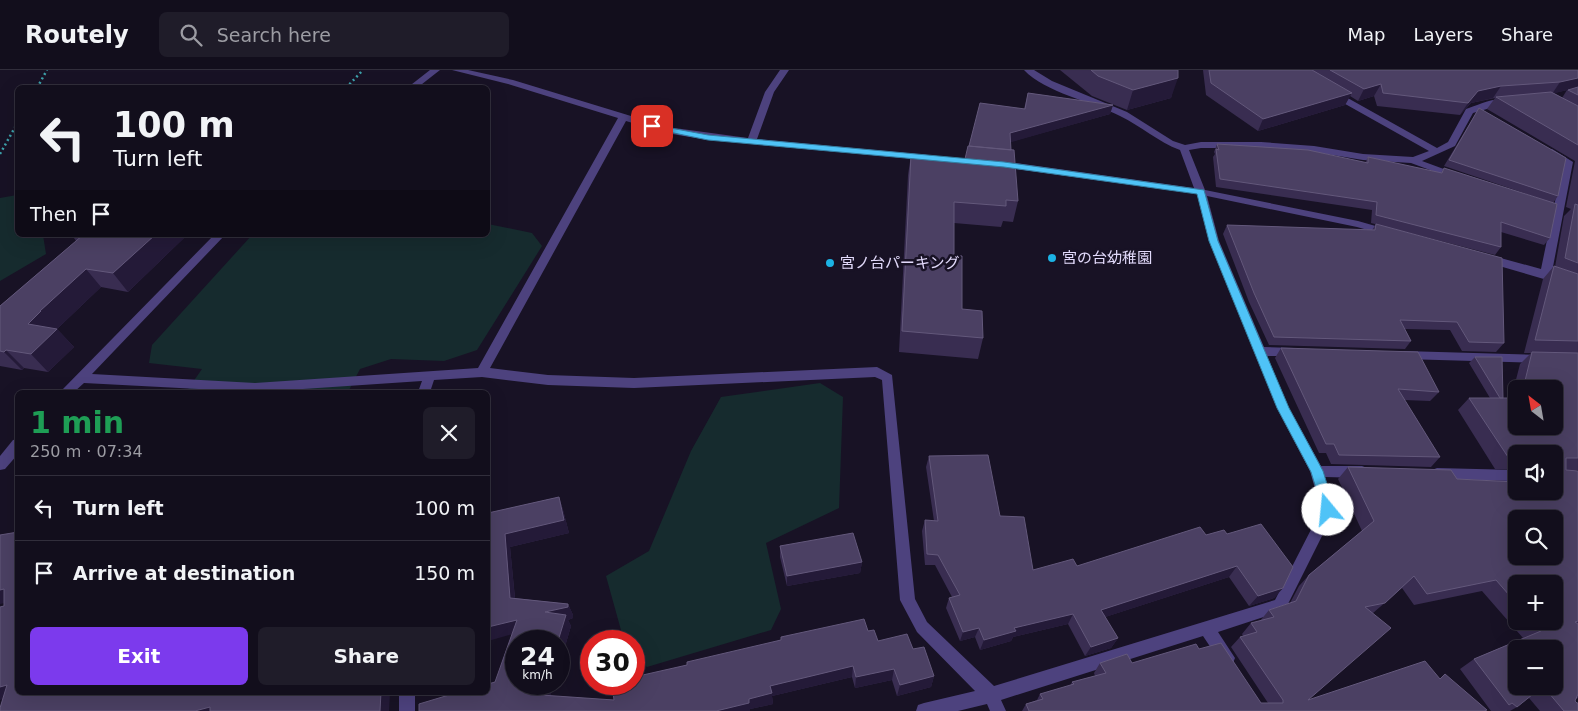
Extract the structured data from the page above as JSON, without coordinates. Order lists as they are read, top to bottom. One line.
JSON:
{"places":["宮の台幼稚園","宮ノ台パーキング"],"north":"top left","page":{"header":"Routely","search":"Search here","nav":["Map","Layers","Share"],"turn":["100 m","Turn left"],"then":"Then","map_buttons":["+","−"],"heading":["1 min","250 m · 07:34"],"list":[{"name":"Turn left","value":"100 m"},{"name":"Arrive at destination","value":"150 m"}],"buttons":["Exit","Share"],"speed":"24 km/h","limit":"30"}}
